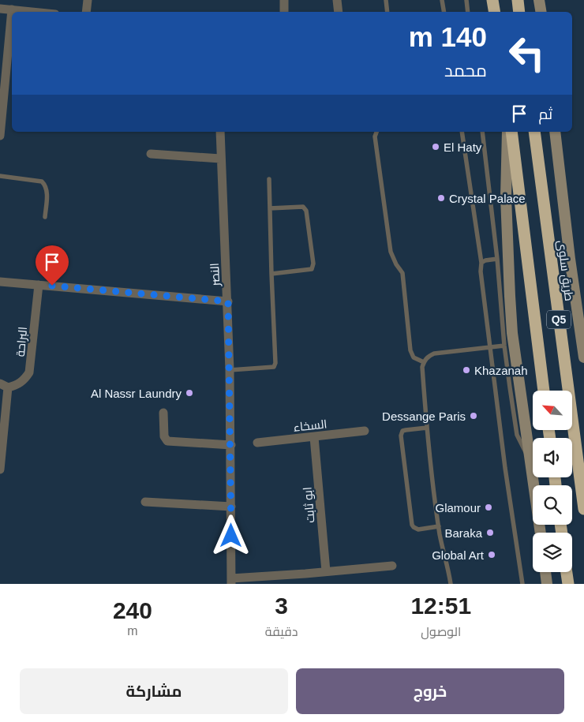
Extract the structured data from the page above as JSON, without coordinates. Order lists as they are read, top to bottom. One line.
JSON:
{"streets":{"highway":["طريق سلوى","Q5"],"street":["النصر","البراحة","السخاء","ابو ثابت"]},"crossings":[["السخاء","ابو ثابت"]],"places":["El Haty","Crystal Palace","Khazanah","Al Nassr Laundry","Dessange Paris","Glamour","Baraka","Global Art"],"north":"top left","page":{"turn":["140 m","محمد"],"then":"ثم","eta":["12:51","الوصول","3","دقيقة","240","m"],"buttons":["خروج","مشاركة"]}}
